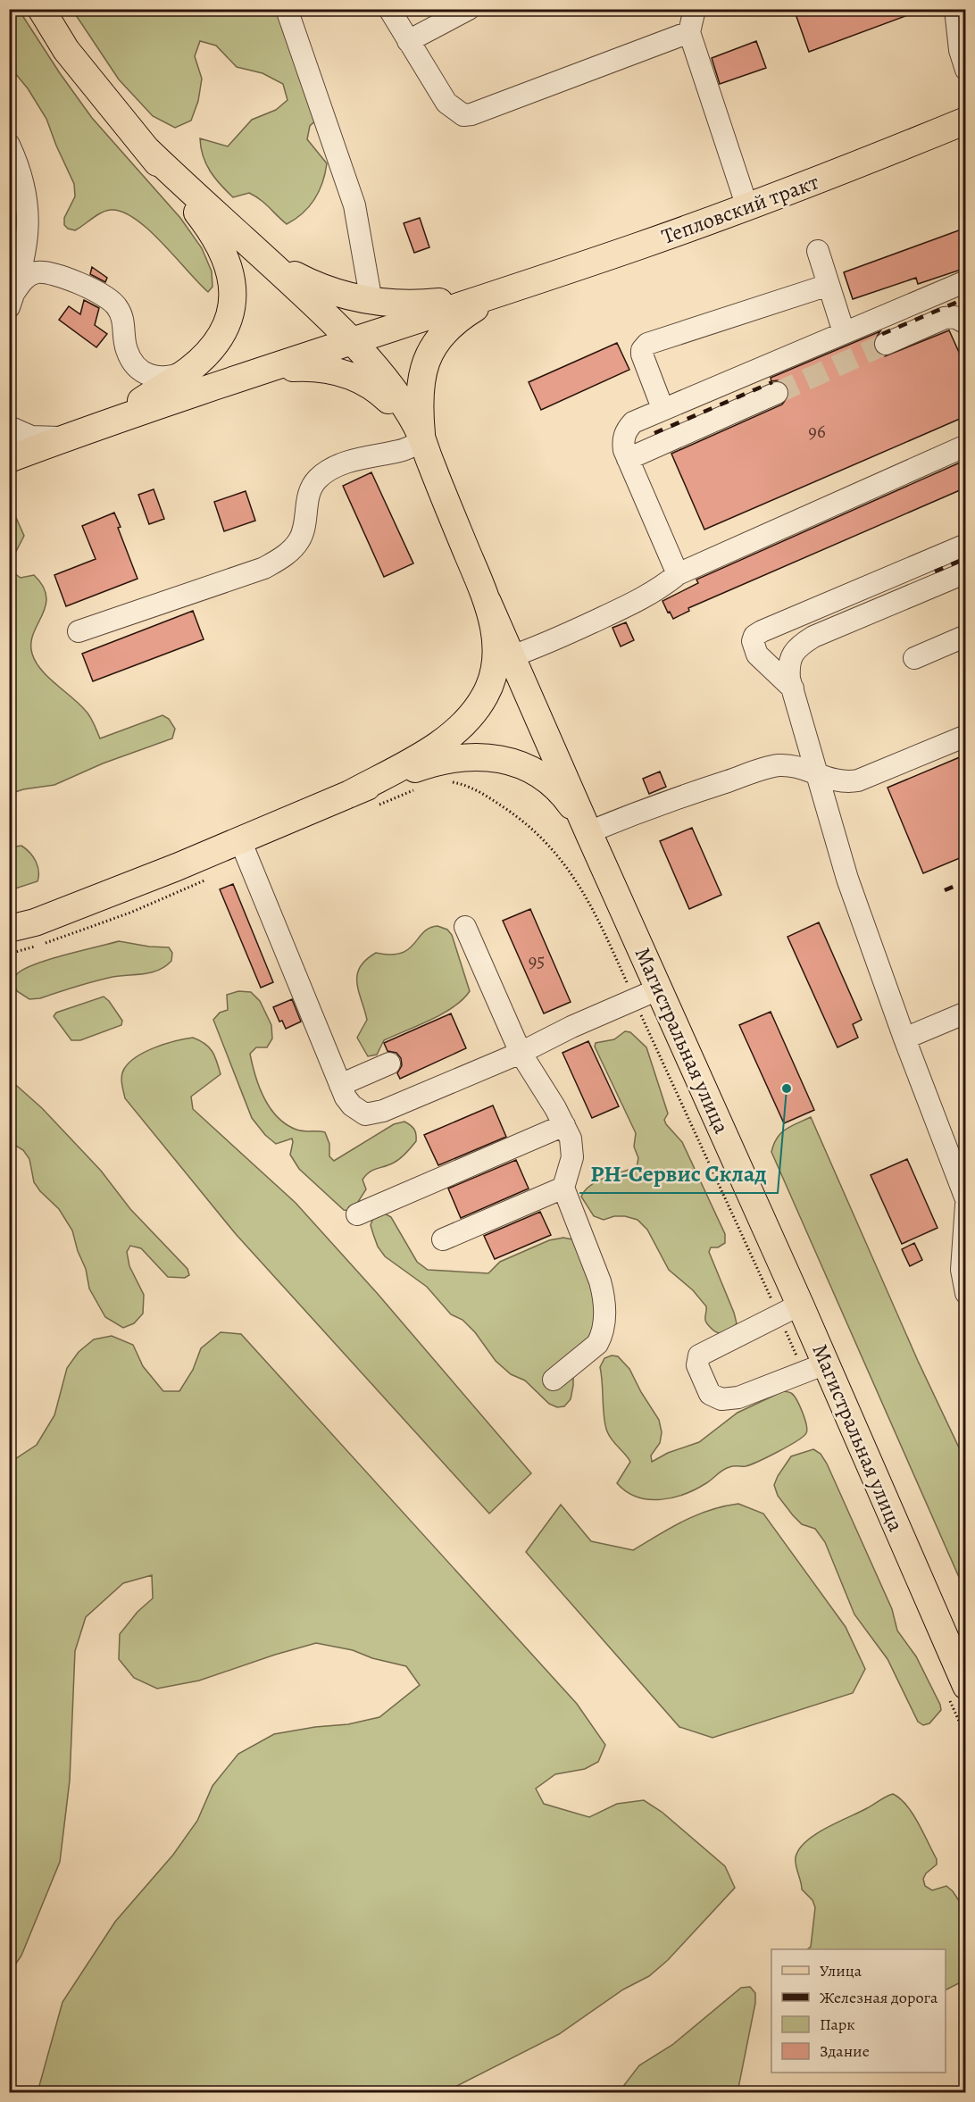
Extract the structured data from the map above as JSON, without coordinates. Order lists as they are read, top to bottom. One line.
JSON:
{"streets":{"main road":["Тепловский тракт","Магистральная улица"]},"places":["РН-Сервис Cклад"],"house_numbers":["96","95"],"legend":["Улица","Железная дорога","Парк","Здание"]}
